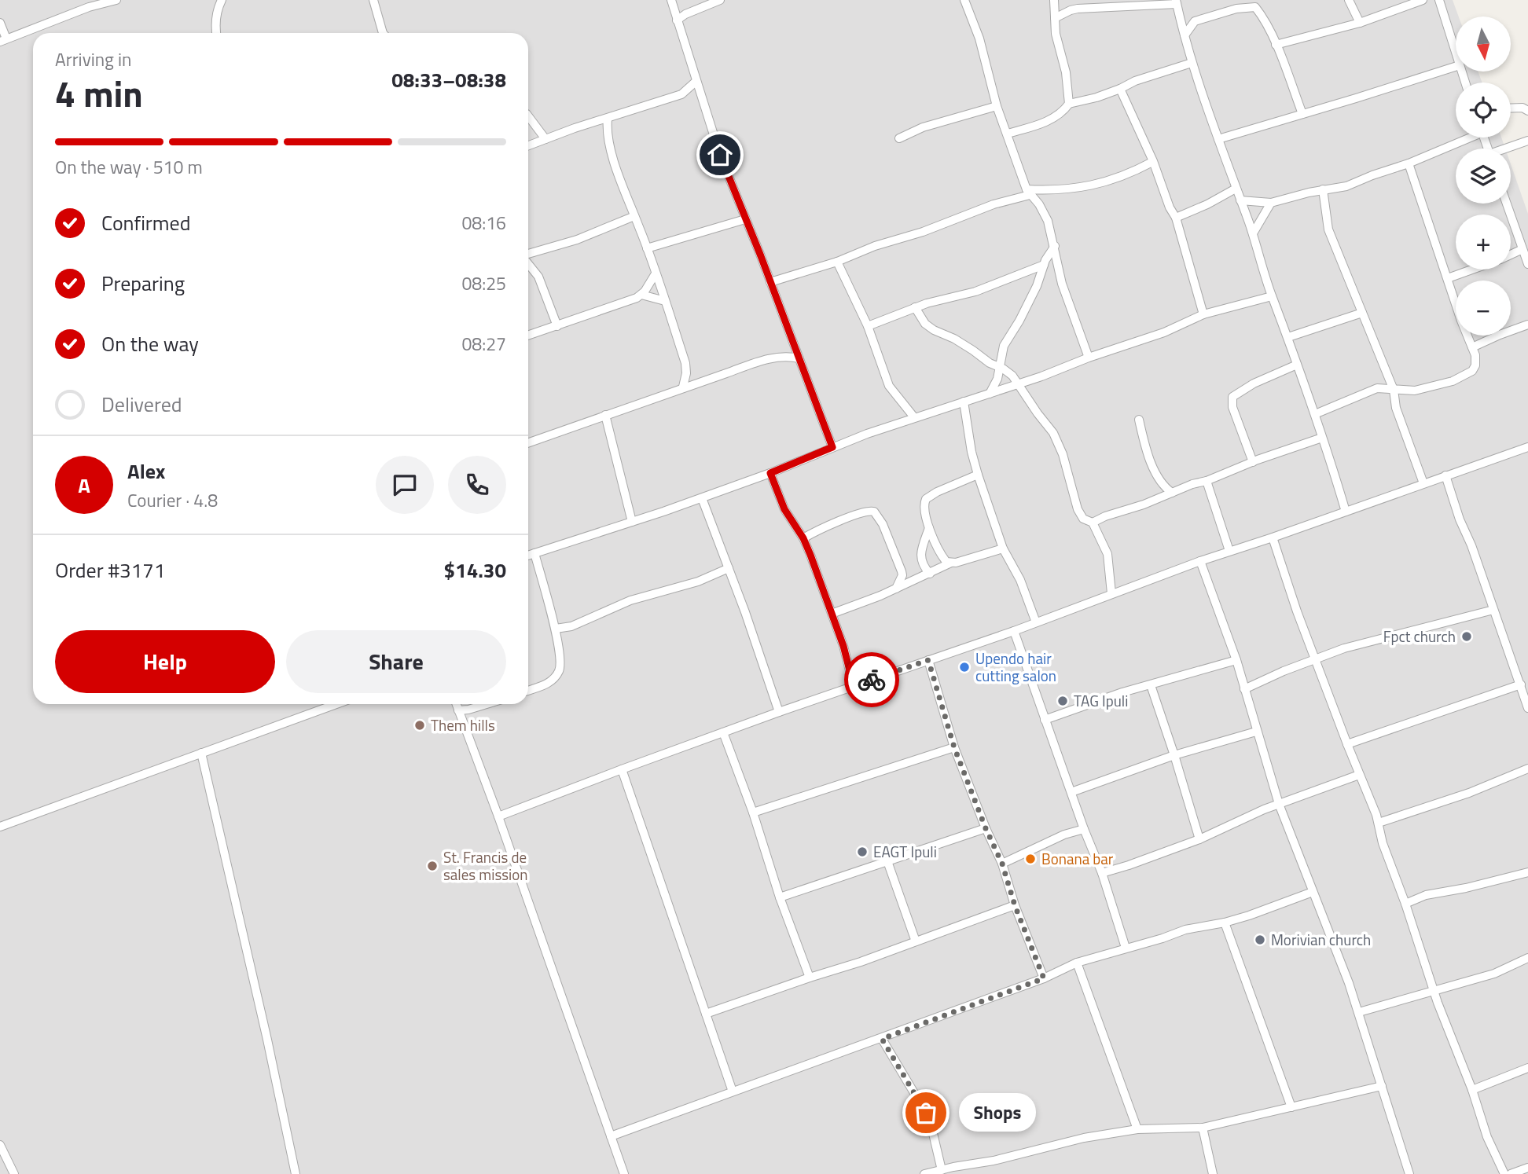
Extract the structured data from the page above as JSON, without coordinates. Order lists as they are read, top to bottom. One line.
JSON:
{"places":["Fpct church","Upendo hair cutting salon","TAG Ipuli","Them hills","EAGT Ipuli","Bonana bar","St. Francis de sales mission","Morivian church","Shops"],"north":"bottom","page":{"map_buttons":["+","−"],"heading":["4 min","Arriving in","08:33–08:38"],"panel":["Alex","Courier · 4.8","Order #3171","$14.30"],"bar":"On the way · 510 m","list":[["Confirmed","08:16"],["Preparing","08:25"],["On the way","08:27"],"Delivered"],"round":"A","buttons":["Help","Share"],"bubble":"Shops"}}
